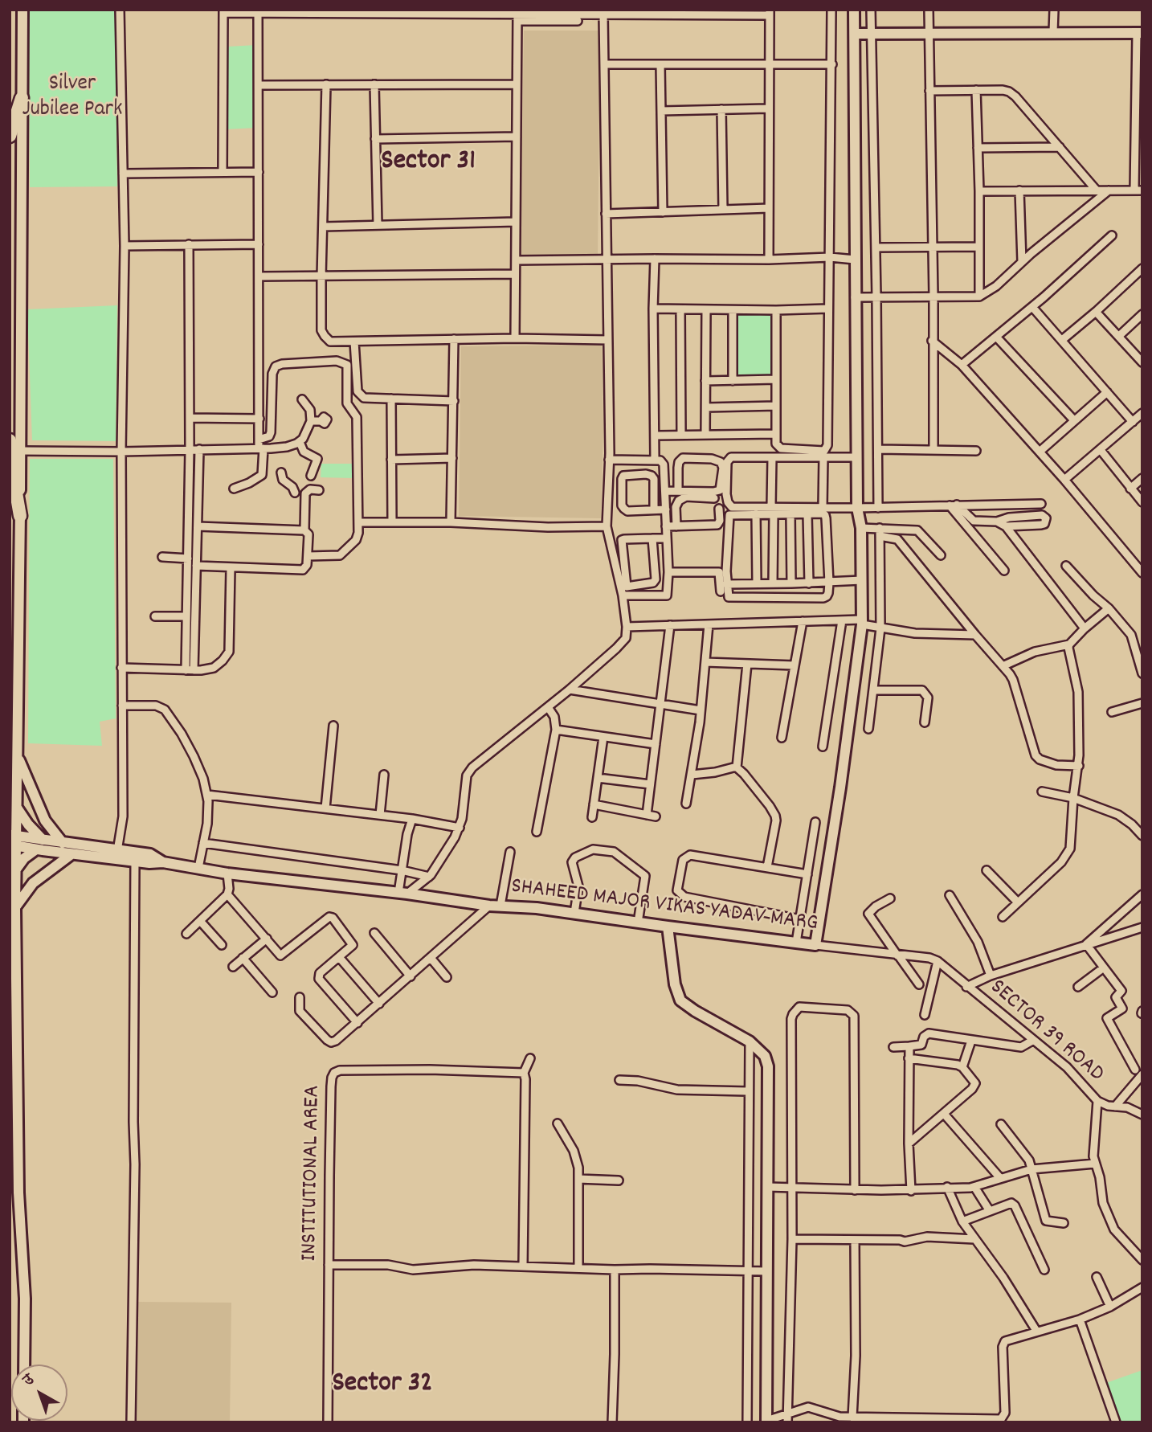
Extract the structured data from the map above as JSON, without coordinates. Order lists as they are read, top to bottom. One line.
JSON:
{"streets":{"street":["SHAHEED MAJOR VIKAS YADAV MARG","SECTOR 39 ROAD","INSTITUTIONAL AREA"]},"districts":["Sector 31","Sector 32"],"parks":["Silver Jubilee Park"],"north":"top left"}
